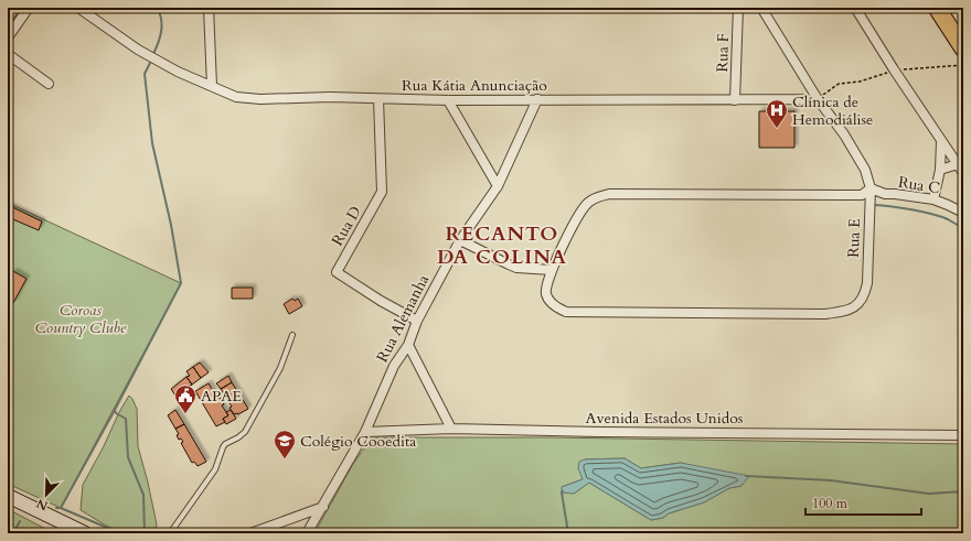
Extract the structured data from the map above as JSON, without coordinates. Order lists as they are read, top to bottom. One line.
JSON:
{"streets":{"street":["Rua F","Rua Kátia Anunciação","Rua C","Rua D","Rua E","Rua Alemanha","Avenida Estados Unidos"]},"crossings":[["Rua F","Rua Kátia Anunciação"],["Rua Kátia Anunciação","Rua D"],["Rua Kátia Anunciação","Rua Alemanha"],["Rua C","Rua E"],["Rua D","Rua Alemanha"],["Rua Alemanha","Avenida Estados Unidos"]],"districts":["RECANTO DA COLINA"],"parks":["Coroas Country Clube"],"places":{"hospital":["Clínica de Hemodiálise"],"public building":["APAE"],"school or university":["Colégio Cooedita"]},"scale_bar":"100 m","north":"bottom left"}
